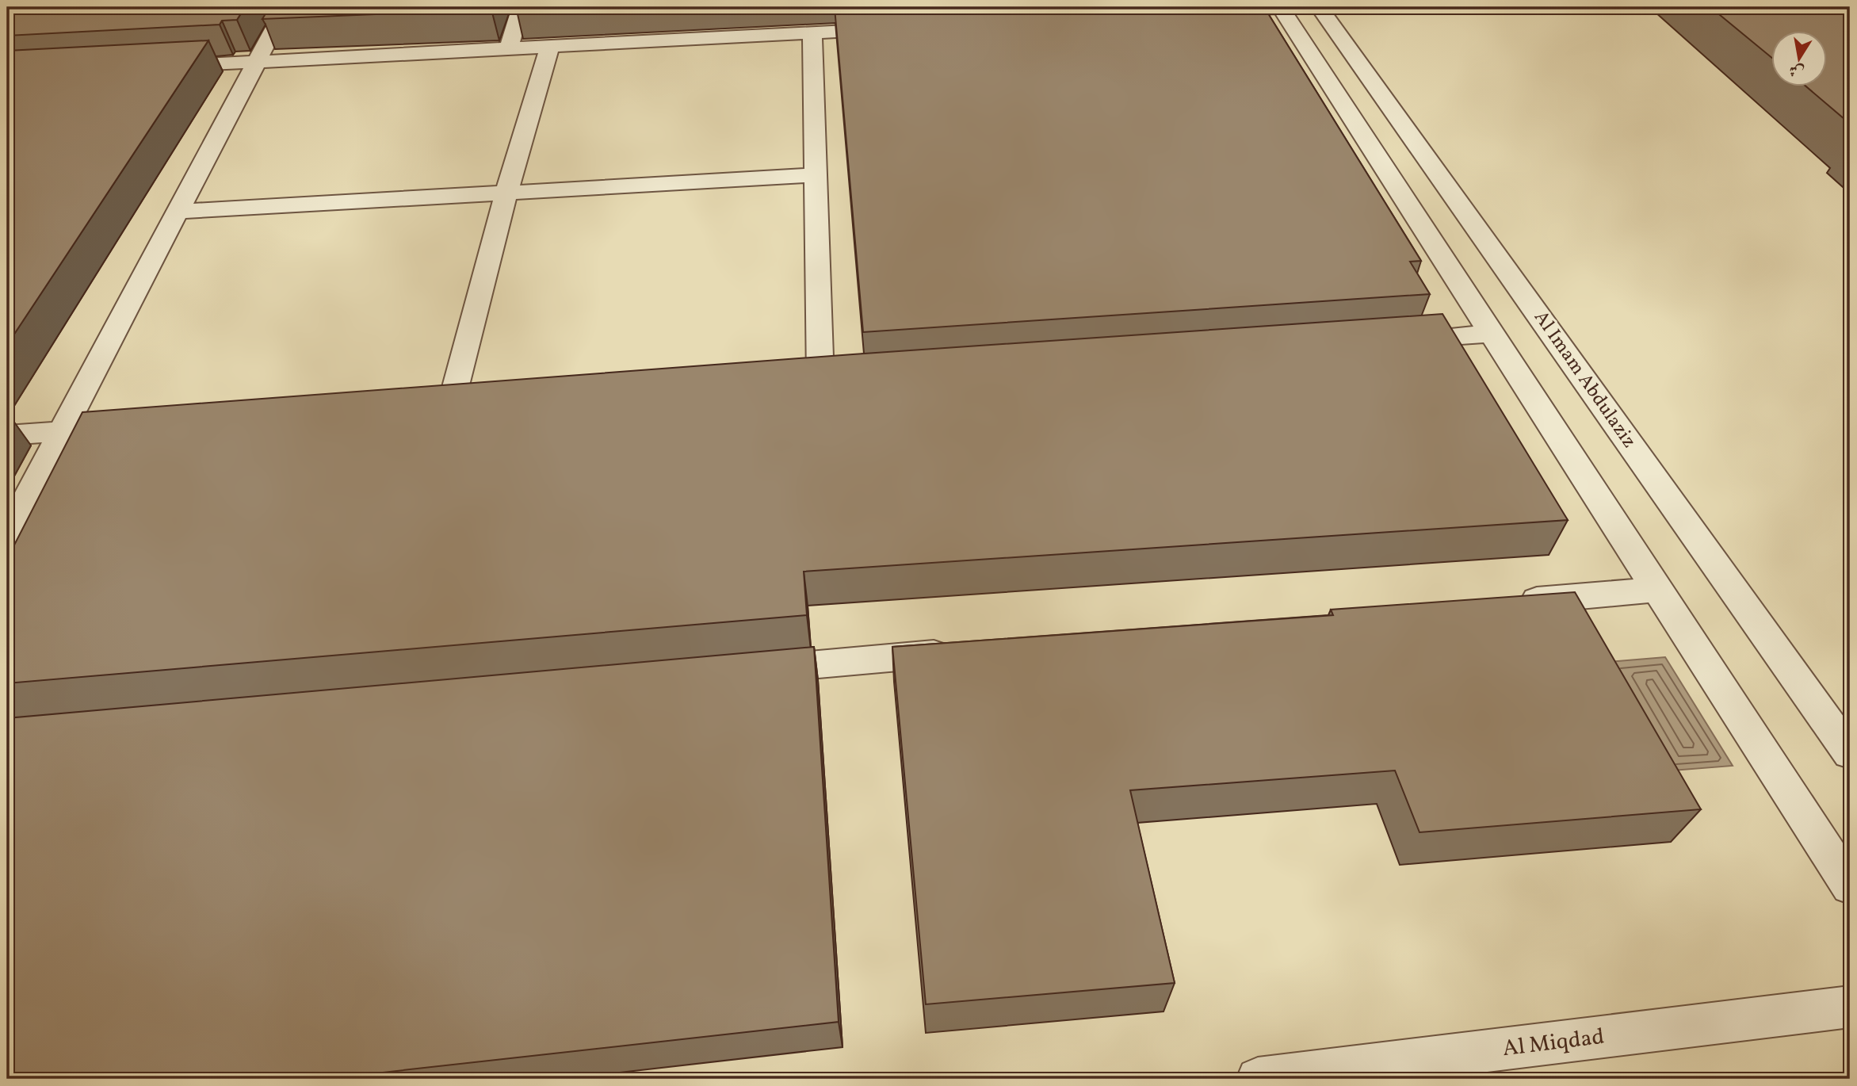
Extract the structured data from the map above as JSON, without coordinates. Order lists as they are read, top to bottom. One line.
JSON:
{"streets":{"street":["Al Imam Abdulaziz","Al Miqdad"]},"north":"bottom"}
